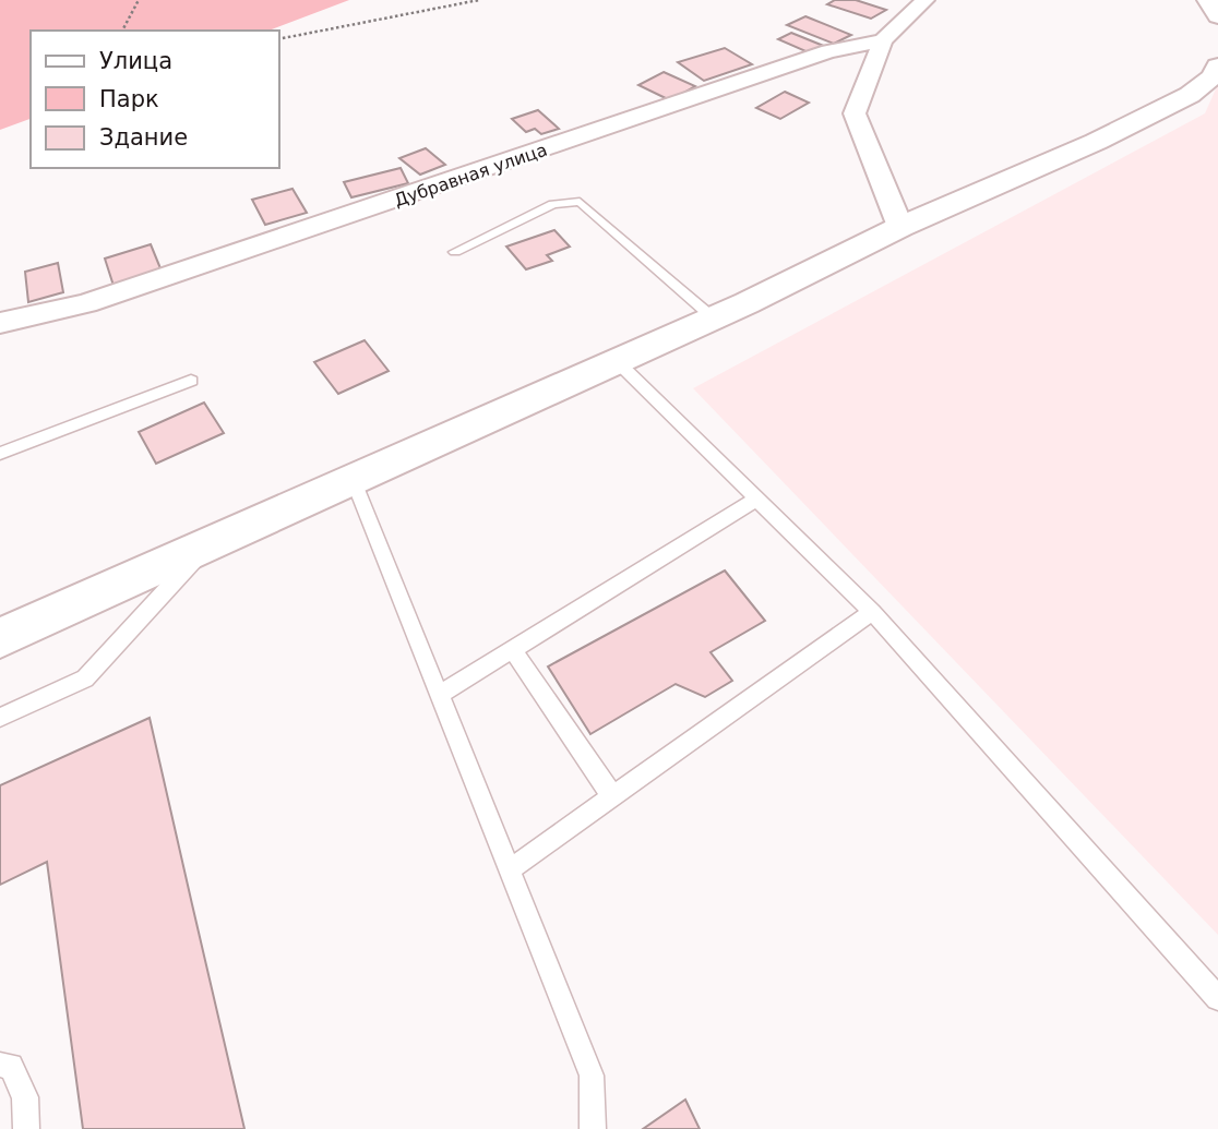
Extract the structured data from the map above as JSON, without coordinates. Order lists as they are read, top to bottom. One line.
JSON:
{"streets":{"street":["Дубравная улица"]},"legend":["Улица","Парк","Здание"]}
